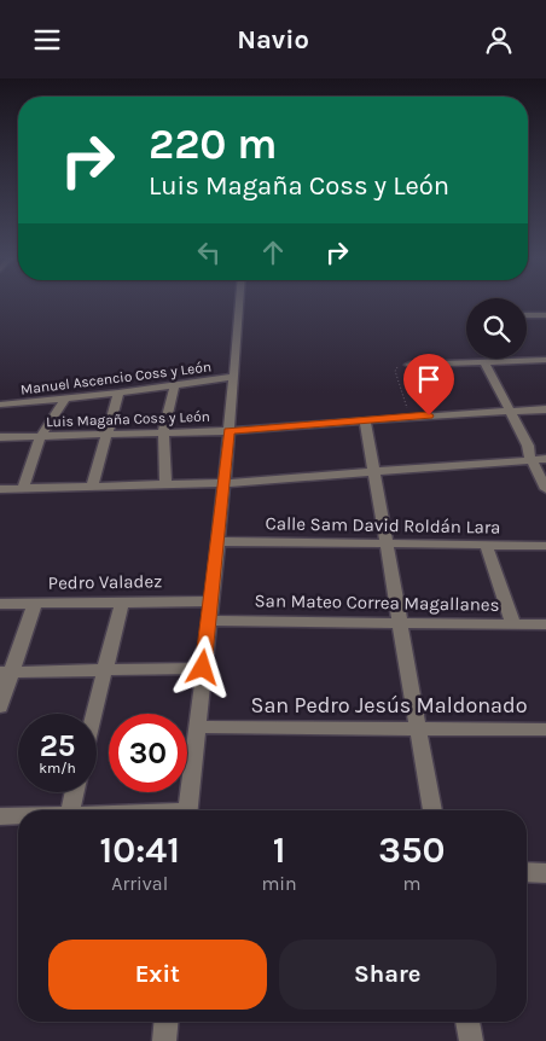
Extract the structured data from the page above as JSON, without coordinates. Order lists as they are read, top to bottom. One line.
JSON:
{"streets":{"street":["Manuel Ascencio Coss y León","Luis Magaña Coss y León","Calle Sam David Roldán Lara","Pedro Valadez","San Mateo Correa Magallanes","San Pedro Jesús Maldonado"]},"page":{"header":"Navio","turn":["220 m","Luis Magaña Coss y León"],"speed":"25 km/h","limit":"30","eta":["10:41","Arrival","1","min","350","m"],"buttons":["Exit","Share"]}}
